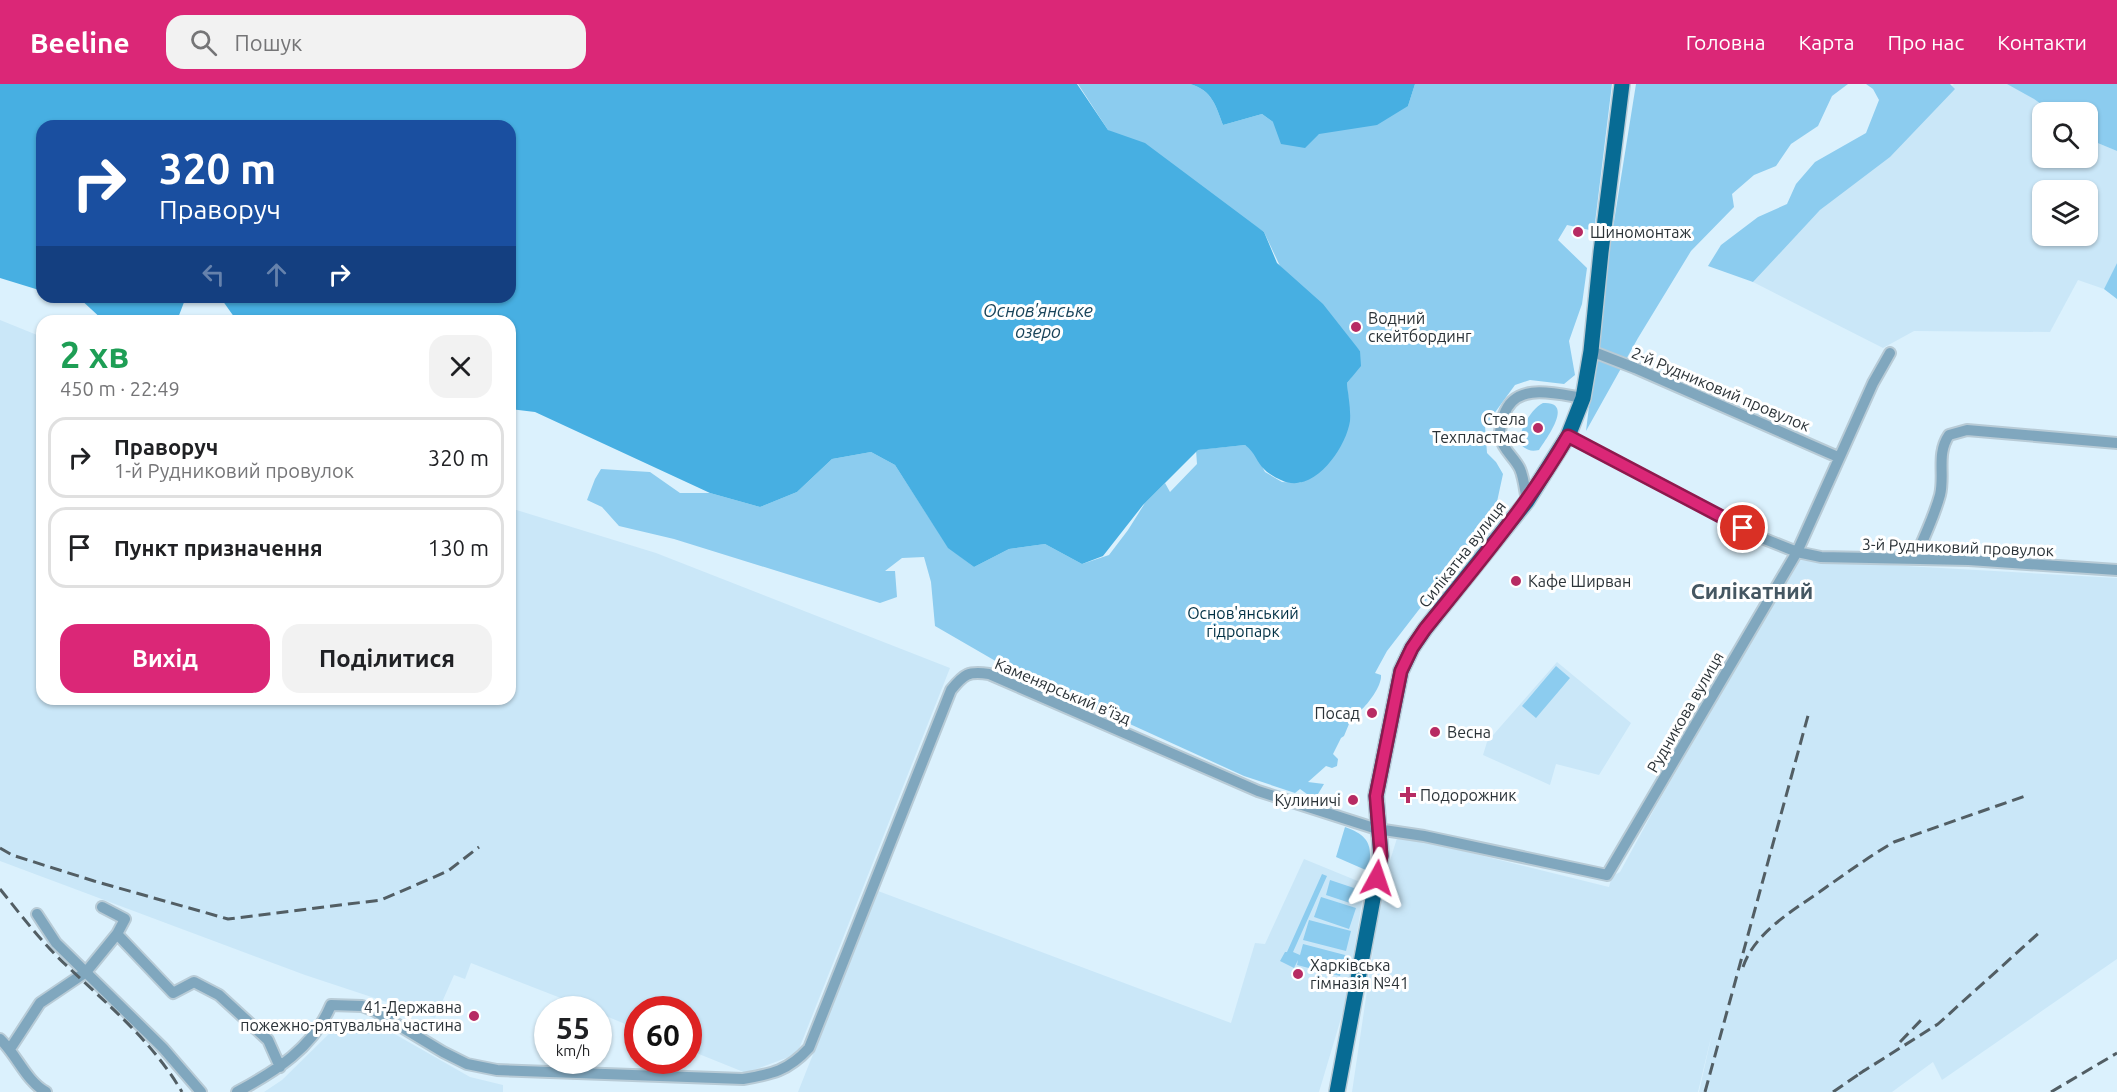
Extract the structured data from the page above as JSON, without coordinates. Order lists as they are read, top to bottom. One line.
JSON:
{"streets":{"main road":["Силікатна вулиця"],"street":["2-й Рудниковий провулок","3-й Рудниковий провулок","Каменярський в’їзд","Рудникова вулиця"]},"crossings":[["2-й Рудниковий провулок","Силікатна вулиця"],["2-й Рудниковий провулок","Рудникова вулиця"],["3-й Рудниковий провулок","Силікатна вулиця"],["3-й Рудниковий провулок","Рудникова вулиця"],["Силікатна вулиця","Каменярський в’їзд"],["Силікатна вулиця","Рудникова вулиця"],["Каменярський в’їзд","Рудникова вулиця"]],"districts":["Силікатний"],"water":["Основ'янське озеро"],"parks":["Основ'янський гідропарк"],"places":{"other":["Шиномонтаж","Водний скейтбординг","Стела Техпластмас","Кафе Ширван","Посад","Весна","Кулиничі","Харківська гімназія №41","41-Державна пожежно-рятувальна частина"],"health":["Подорожник"]},"page":{"header":"Beeline","search":"Пошук","nav":["Головна","Карта","Про нас","Контакти"],"turn":["320 m","Праворуч"],"heading":["2 хв","450 m · 22:49"],"list":[{"name":"Праворуч","note":"1-й Рудниковий провулок","value":"320 m"},{"name":"Пункт призначення","value":"130 m"}],"buttons":["Вихід","Поділитися"],"speed":"55 km/h","limit":"60"}}
